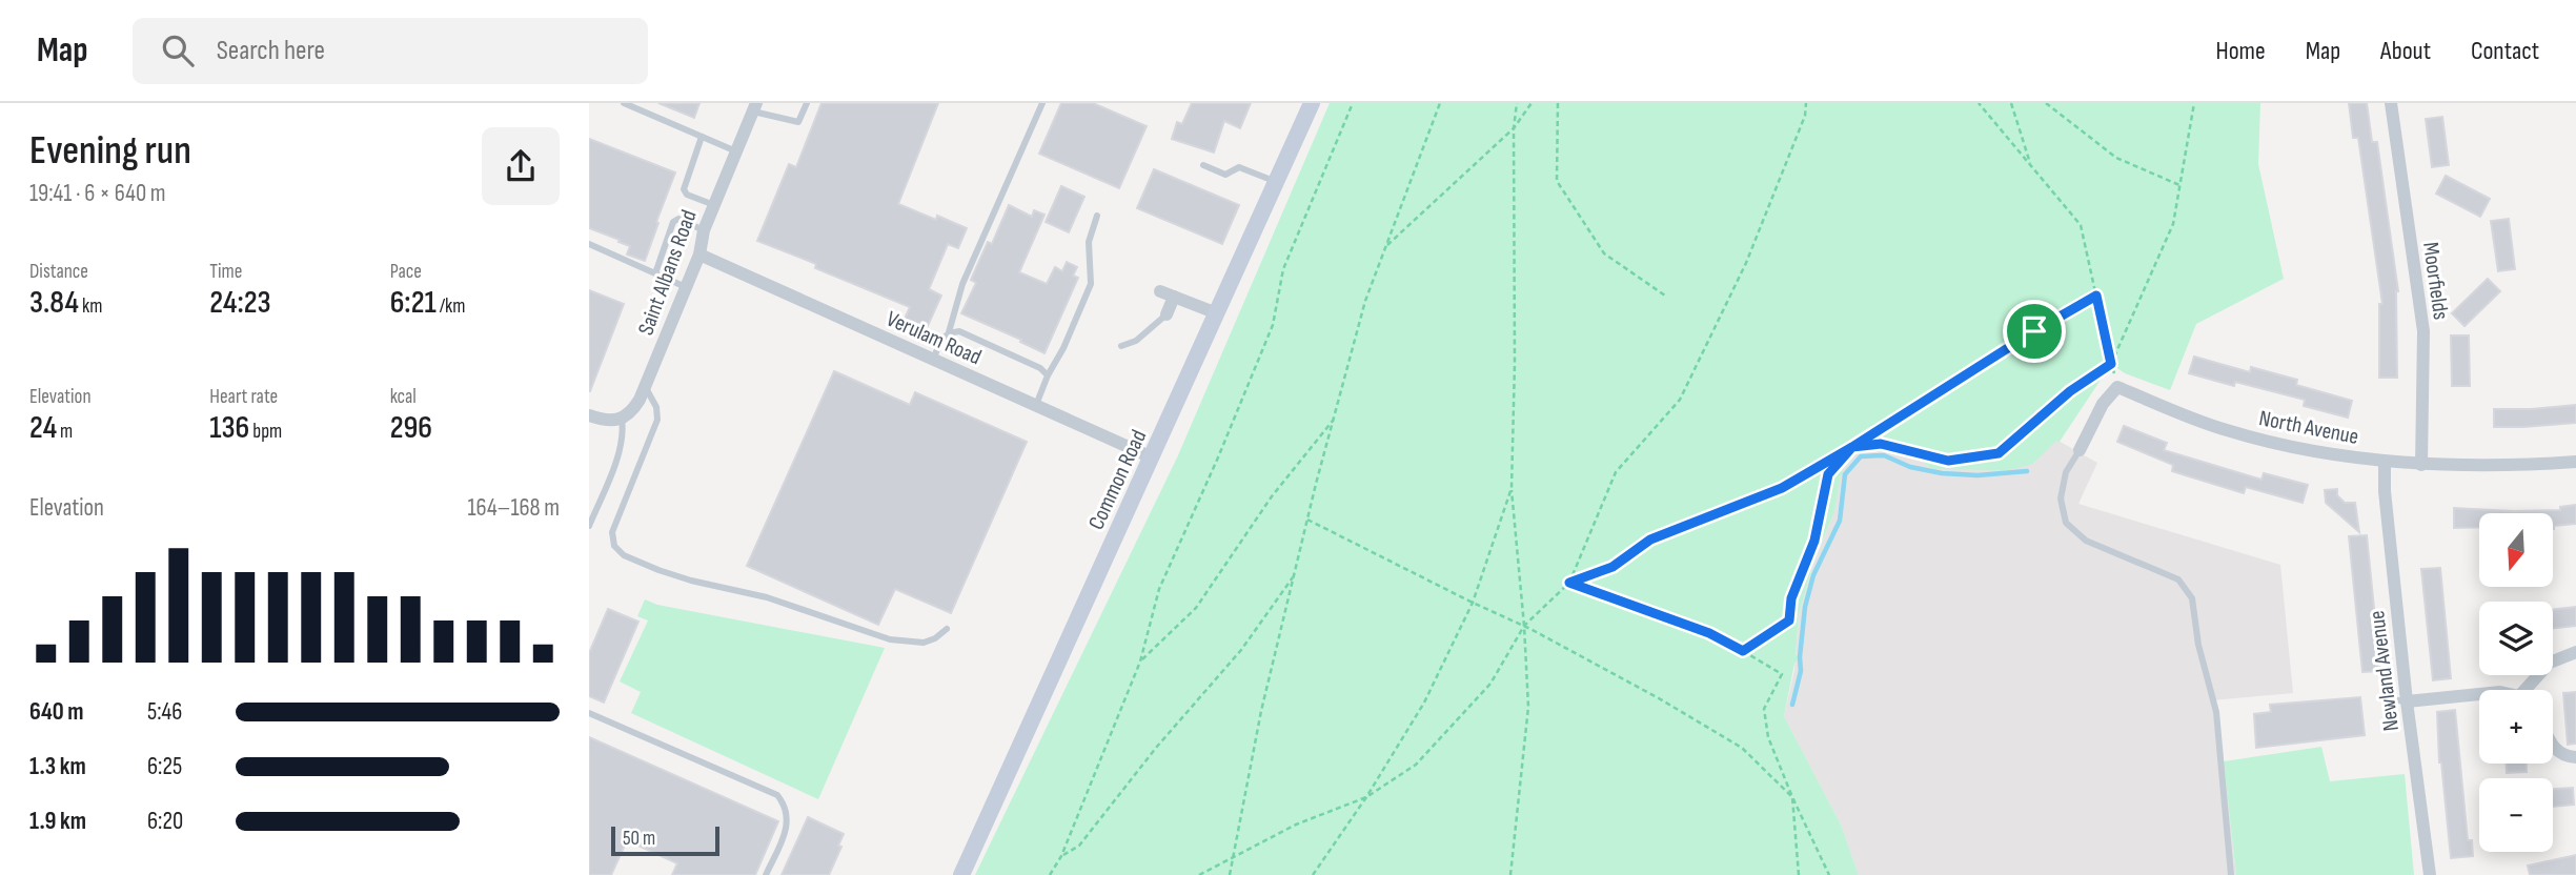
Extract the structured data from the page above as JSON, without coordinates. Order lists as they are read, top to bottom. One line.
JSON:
{"streets":{"street":["Saint Albans Road","Moorfields","Verulam Road","North Avenue","Common Road","Newland Avenue"]},"crossings":[["Saint Albans Road","Verulam Road"],["Moorfields","North Avenue"],["Verulam Road","Common Road"],["North Avenue","Newland Avenue"]],"scale_bar":"50 m","north":"bottom","page":{"header":"Map","search":"Search here","nav":["Home","Map","About","Contact"],"heading":["Evening run","19:41 · 6 × 640 m"],"stats":[["Distance","3.84 km"],["Time","24:23"],["Pace","6:21 /km"],["Elevation","24 m"],["Heart rate","136 bpm"],["kcal","296"]],"chart":["Elevation","164–168 m"],"map_buttons":["+","−"],"list":[{"name":"640 m","note":"5:46"},{"name":"1.3 km","note":"6:25"},{"name":"1.9 km","note":"6:20"}],"scale":"50 m"}}
